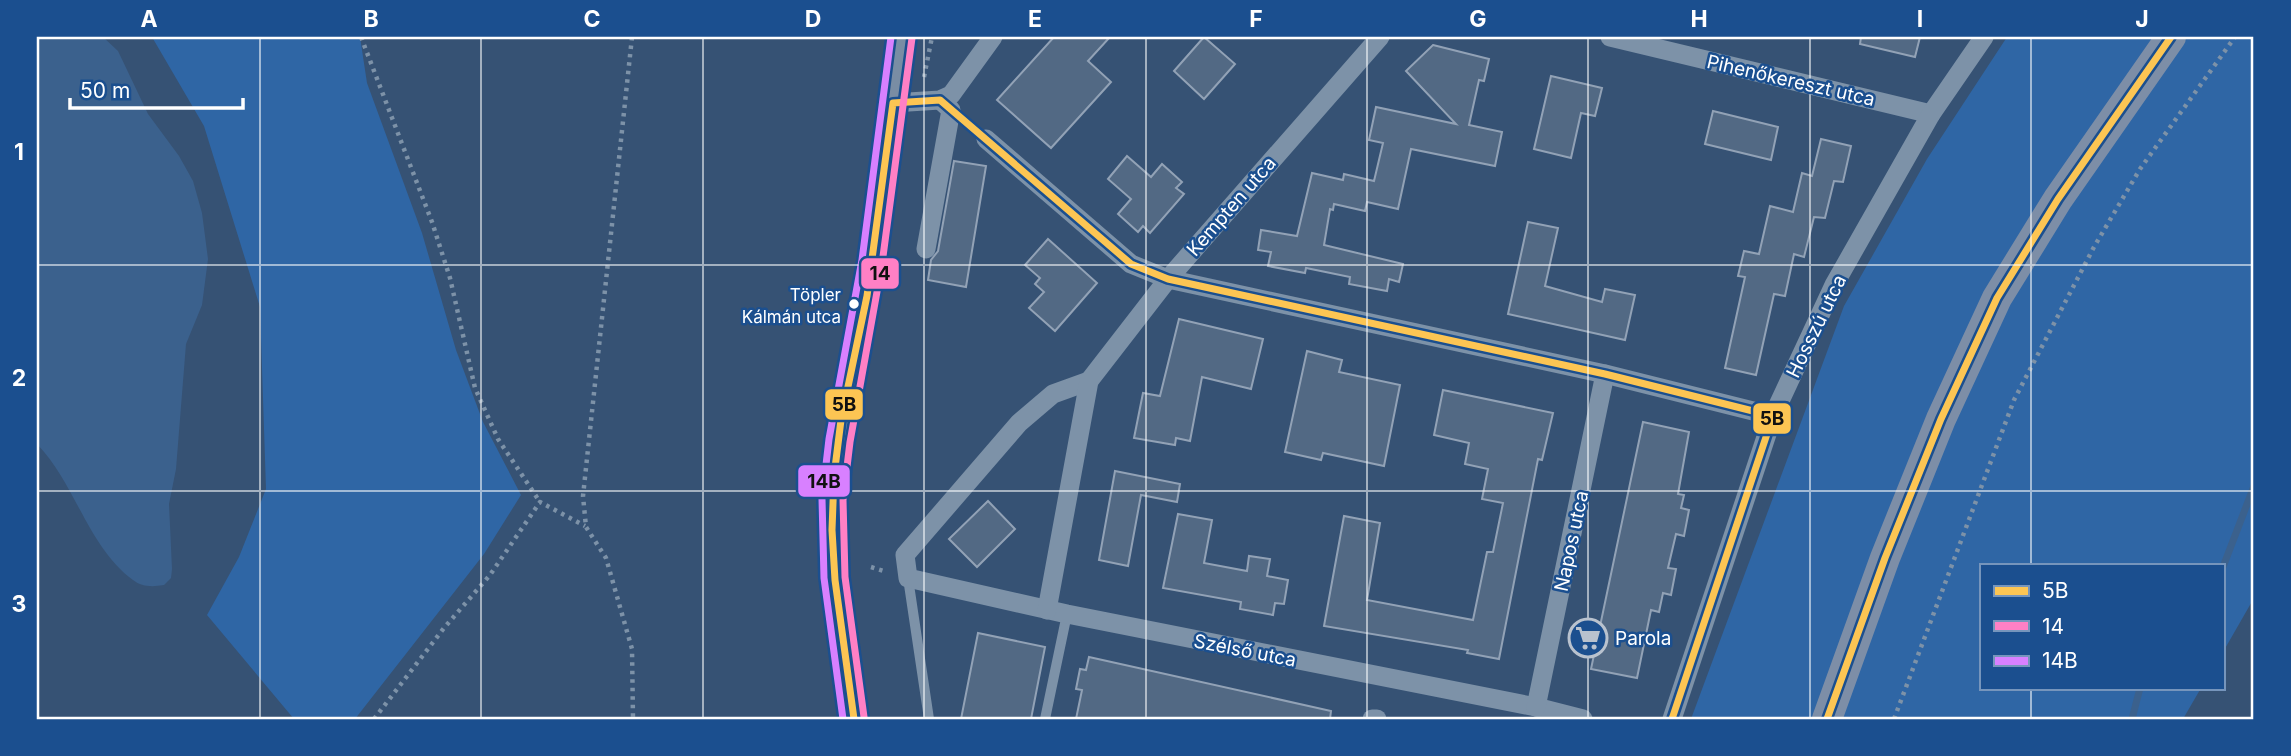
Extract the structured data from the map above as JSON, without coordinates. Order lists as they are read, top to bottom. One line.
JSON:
{"streets":{"street":["Pihenőkereszt utca","Kempten utca","Hosszú utca","Napos utca","Szélső utca"]},"crossings":[["Pihenőkereszt utca","Hosszú utca"],["Kempten utca","Szélső utca"],["Napos utca","Szélső utca"]],"places":{"other":["Töpler Kálmán utca"],"supermarket":["Parola"]},"lines":["transit line 5B","transit line 14B","transit line 14"],"legend":["5B","14","14B"],"scale_bar":"50 m","grid":{"columns":["A","B","C","D","E","F","G","H","I","J"],"rows":["1","2","3"]}}
